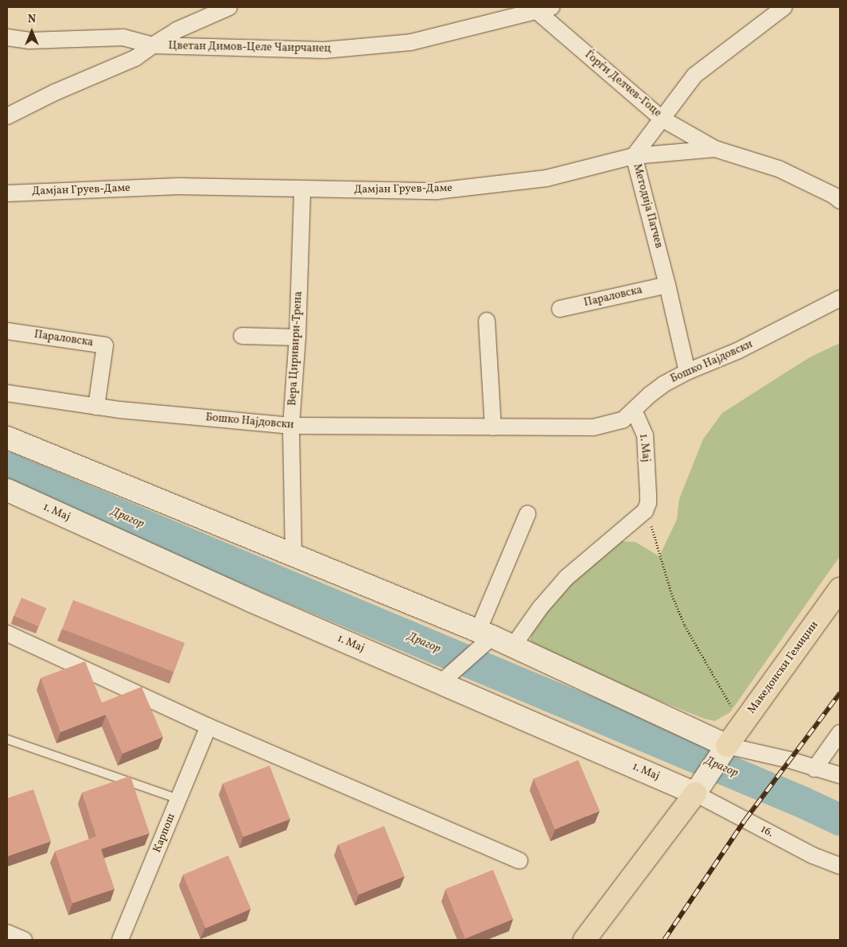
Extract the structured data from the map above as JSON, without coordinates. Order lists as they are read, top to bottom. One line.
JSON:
{"streets":{"main road":["Македонски Гемиџии"],"street":["Цветан Димов-Целе Чаирчанец","Ѓорѓи Делчев-Гоце","Дамјан Груев-Даме","Методија Патчев","Параловска","Вера Циривири-Трена","Бошко Најдовски","1. Мај","16.","Карпош"]},"crossings":[["Цветан Димов-Целе Чаирчанец","Ѓорѓи Делчев-Гоце"],["Ѓорѓи Делчев-Гоце","Дамјан Груев-Даме"],["Ѓорѓи Делчев-Гоце","Методија Патчев"],["Дамјан Груев-Даме","Методија Патчев"],["Дамјан Груев-Даме","Вера Циривири-Трена"],["Методија Патчев","Параловска"],["Методија Патчев","Бошко Најдовски"],["Параловска","Бошко Најдовски"],["Вера Циривири-Трена","Бошко Најдовски"],["Бошко Најдовски","1. Мај"],["1. Мај","16."]],"water":["Драгор"],"north":"top"}
